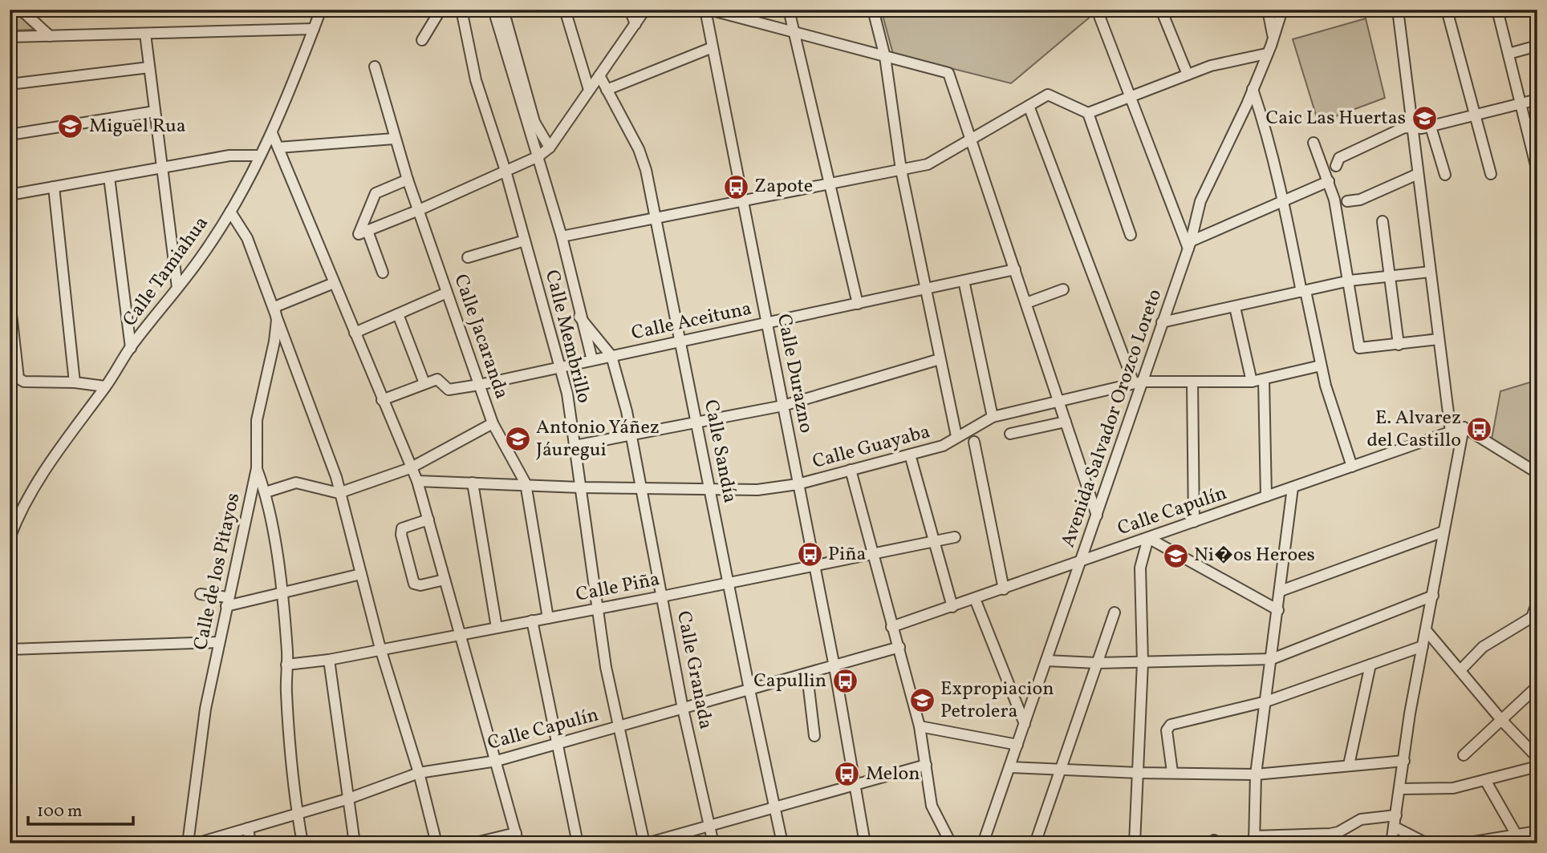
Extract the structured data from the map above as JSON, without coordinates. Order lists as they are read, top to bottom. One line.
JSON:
{"streets":{"street":["Calle Tamiahua","Calle Aceituna","Calle Jacaranda","Calle Membrillo","Calle Durazno","Avenida Salvador Orozco Loreto","Calle Guayaba","Calle Sandía","Calle Capulín","Calle de los Pitayos","Calle Piña","Calle Granada"]},"crossings":[["Calle Aceituna","Calle Jacaranda"],["Calle Aceituna","Calle Membrillo"],["Calle Aceituna","Calle Durazno"],["Calle Aceituna","Calle Sandía"],["Calle Aceituna","Calle Granada"],["Calle Jacaranda","Calle Guayaba"],["Calle Jacaranda","Calle Piña"],["Calle Membrillo","Calle Guayaba"],["Calle Membrillo","Calle Capulín"],["Calle Membrillo","Calle Piña"],["Calle Durazno","Calle Guayaba"],["Calle Durazno","Calle Capulín"],["Calle Durazno","Calle Piña"],["Avenida Salvador Orozco Loreto","Calle Guayaba"],["Avenida Salvador Orozco Loreto","Calle Capulín"],["Calle Guayaba","Calle Sandía"],["Calle Guayaba","Calle Granada"],["Calle Sandía","Calle Capulín"],["Calle Sandía","Calle Piña"],["Calle Capulín","Calle Granada"],["Calle Piña","Calle Granada"]],"places":{"school or university":["Caic Las Huertas","Miguel Rua","Antonio Yáñez Jáuregui","Ni�os Heroes","Expropiacion Petrolera"],"bus stop":["Zapote","E. Alvarez del Castillo","Piña","Capullin","Melon"]},"scale_bar":"100 m"}
